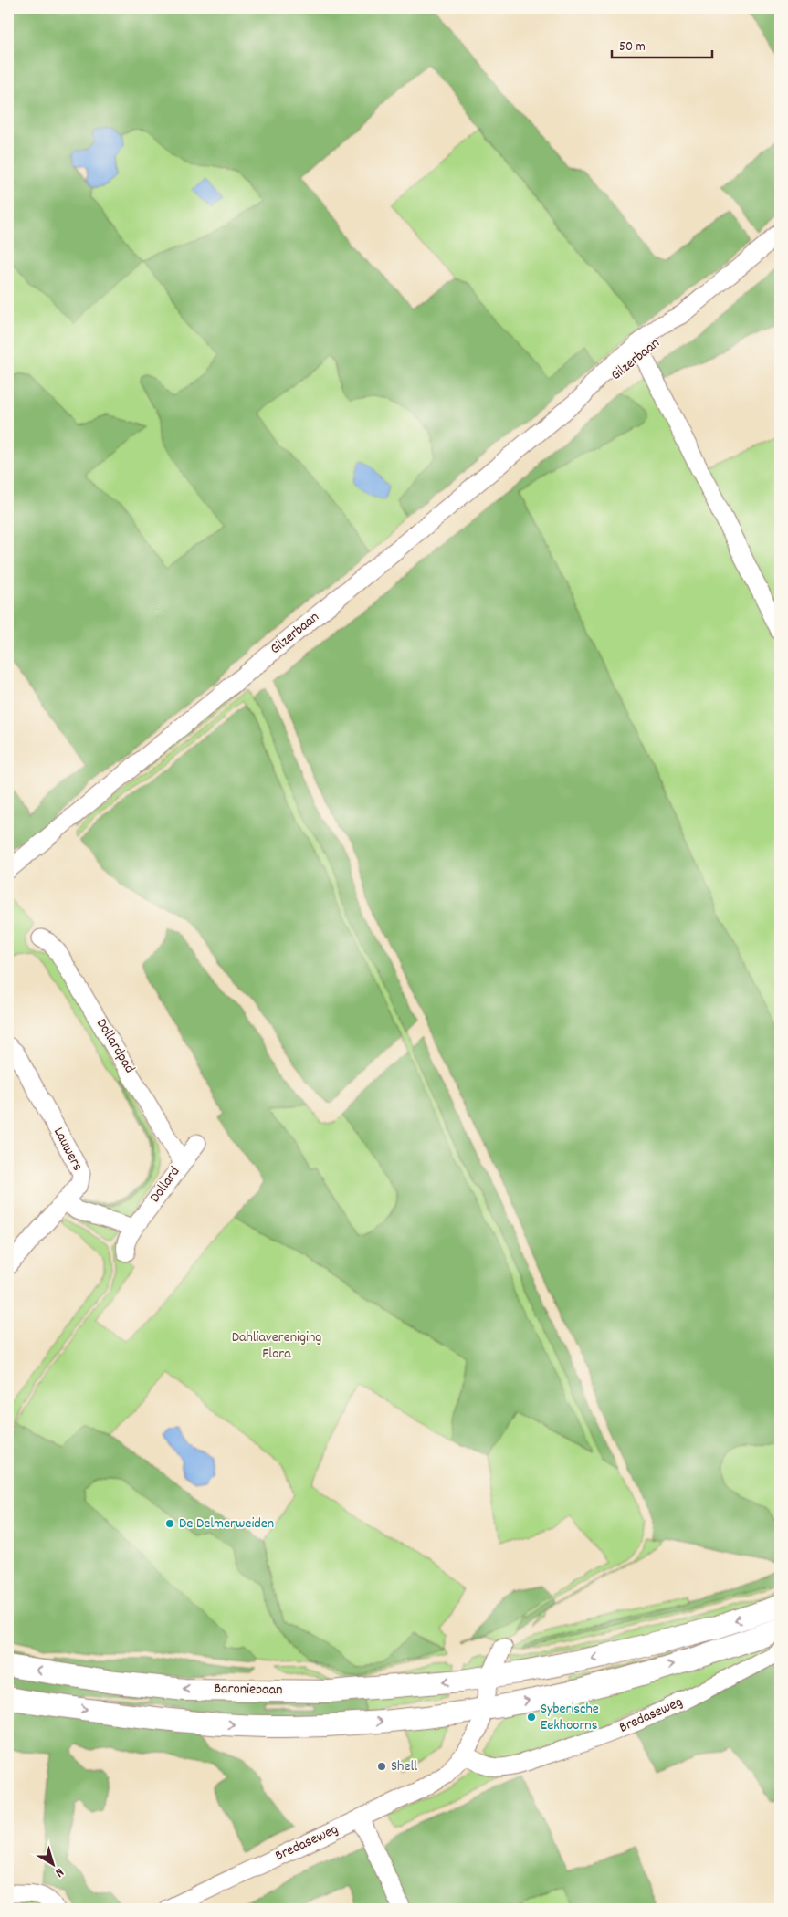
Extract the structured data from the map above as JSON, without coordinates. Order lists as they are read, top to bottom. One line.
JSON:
{"streets":{"main road":["Baroniebaan"],"street":["Gilzerbaan","Dollardpad","Lauwers","Dollard","Bredaseweg"]},"crossings":[["Dollardpad","Dollard"],["Baroniebaan","Bredaseweg"]],"parks":["Dahliavereniging Flora"],"places":["De Delmerweiden","Syberische Eekhoorns","Shell"],"scale_bar":"50 m","north":"bottom right"}
